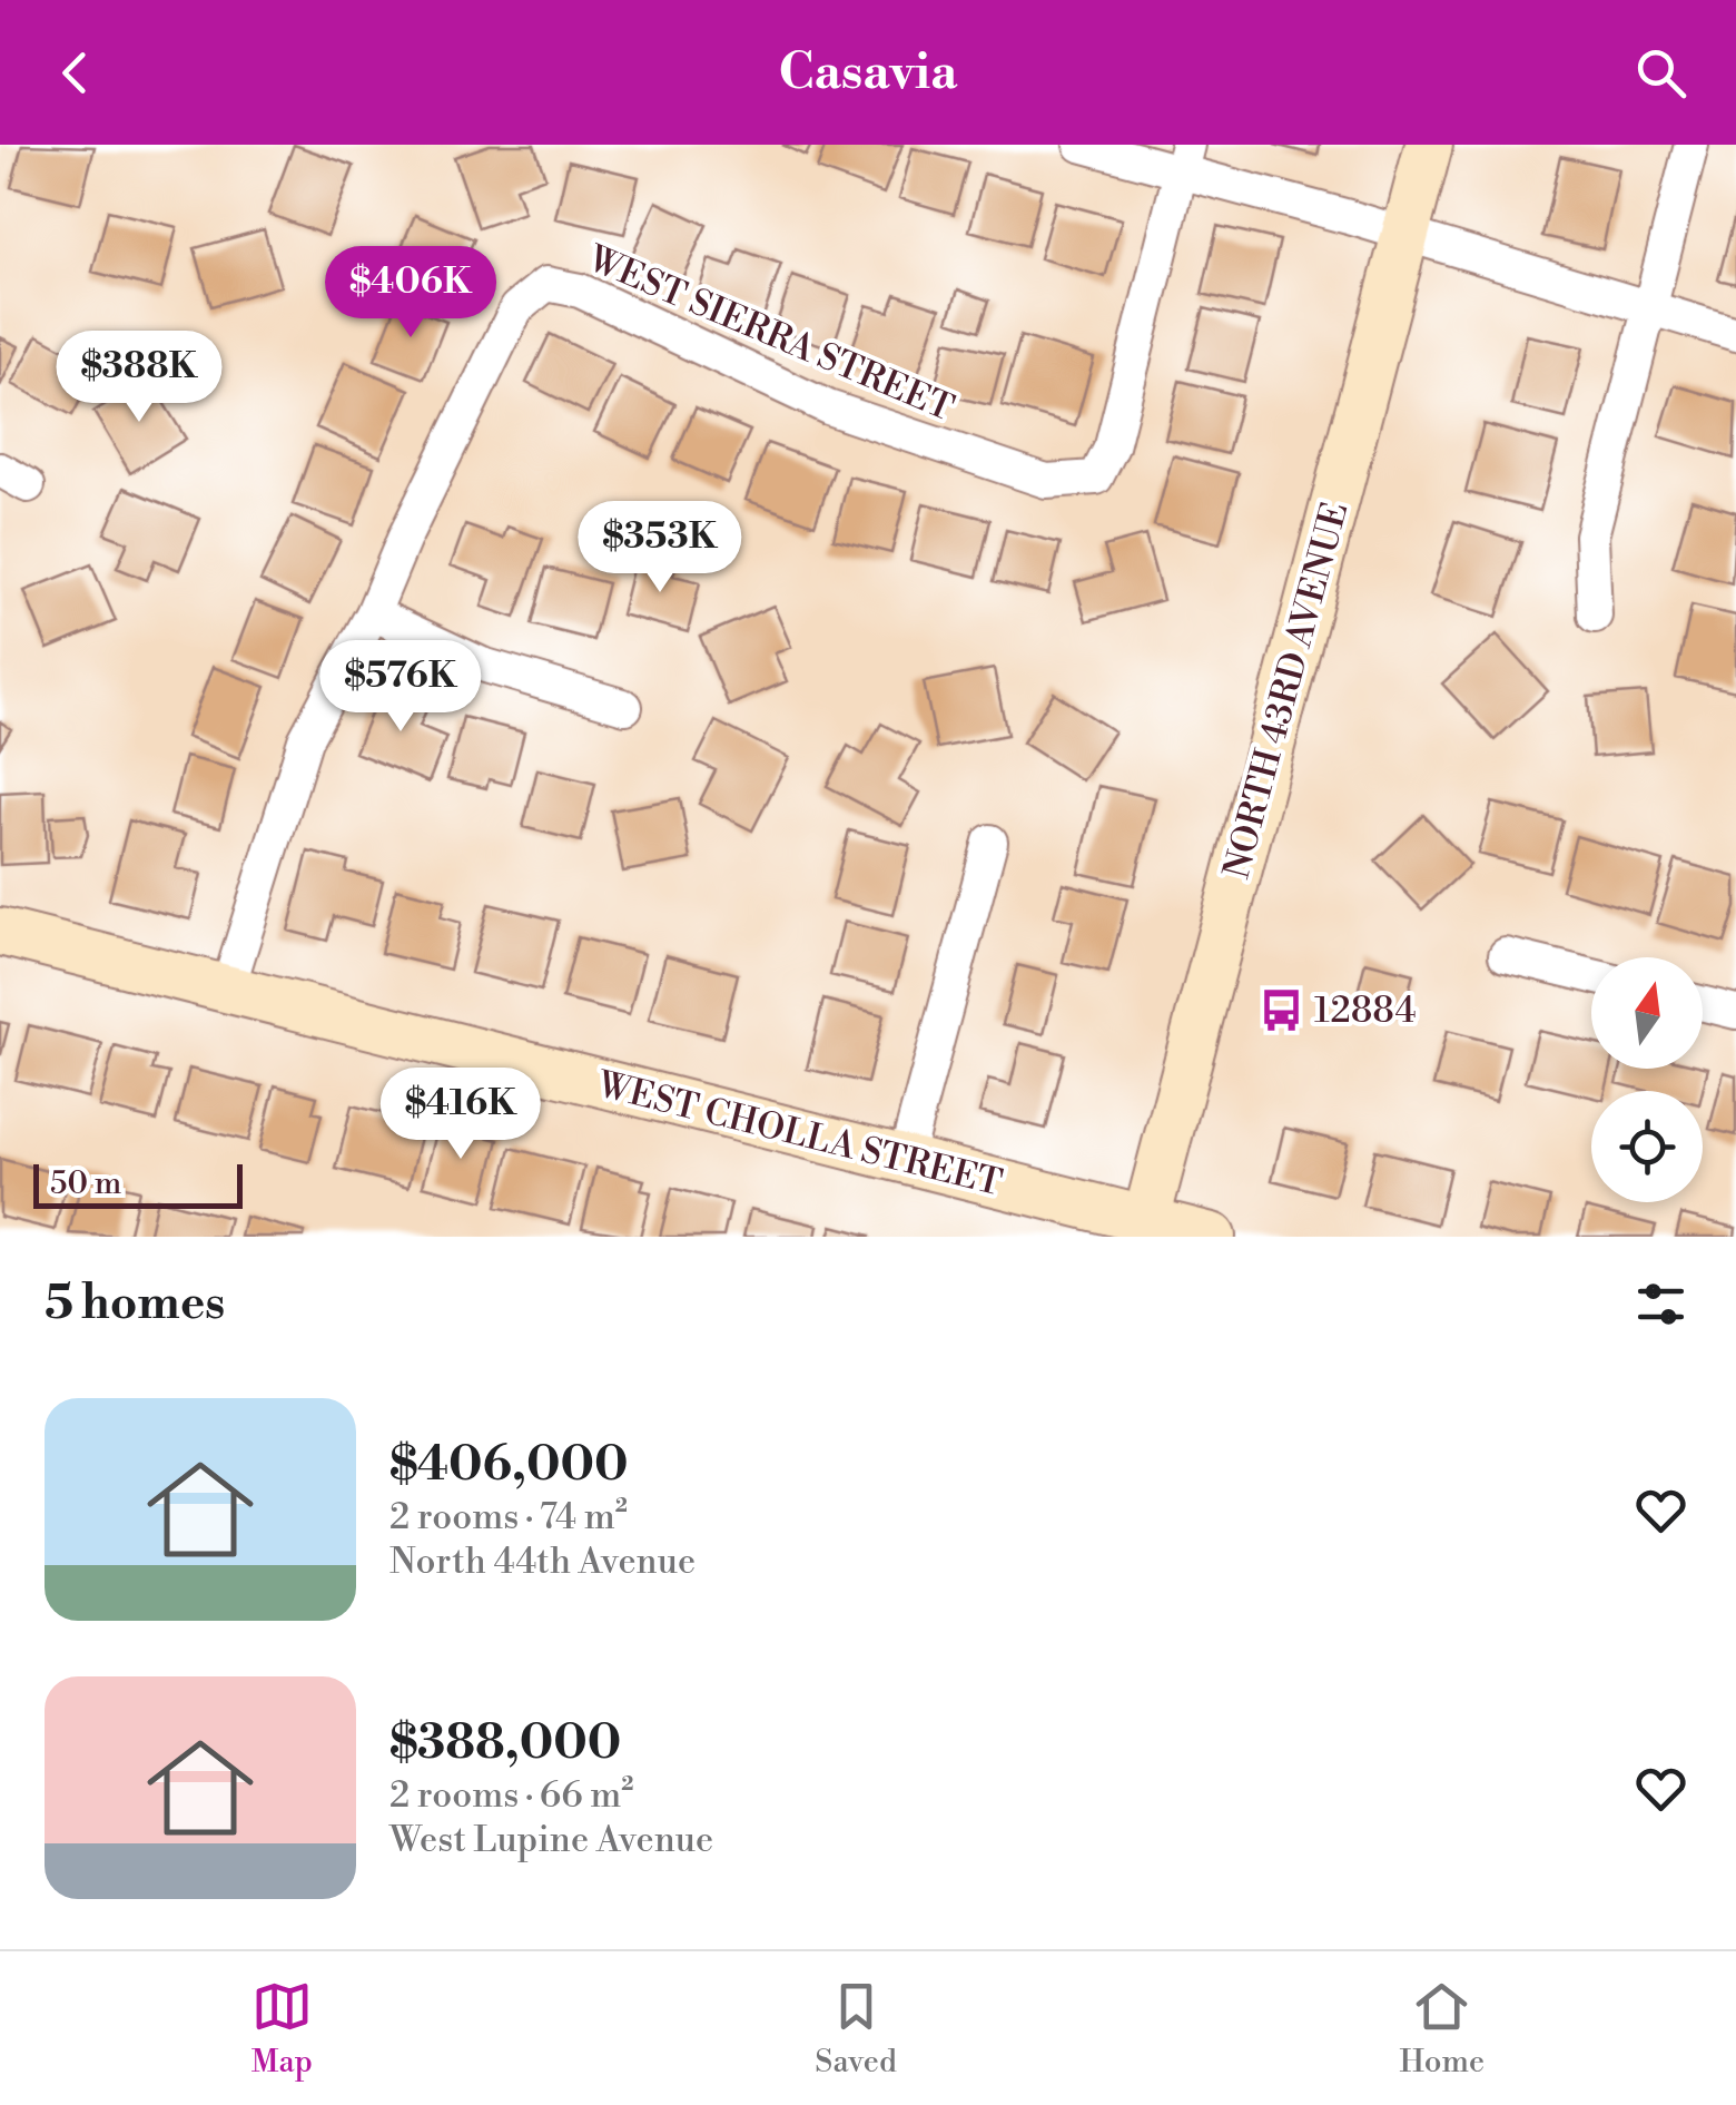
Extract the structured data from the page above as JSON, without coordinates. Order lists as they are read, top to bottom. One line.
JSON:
{"streets":{"street":["WEST SIERRA STREET","NORTH 43RD AVENUE","WEST CHOLLA STREET"]},"crossings":[["NORTH 43RD AVENUE","WEST CHOLLA STREET"]],"places":{"bus stop":["12884"]},"scale_bar":"50 m","north":"top","page":{"header":"Casavia","price":["$406K","$388K","$353K","$576K","$416K"],"scale":"50 m","heading":"5 homes","list":[{"name":"$406,000","note":"2 rooms · 74 m² · North 44th Avenue"},{"name":"$388,000","note":"2 rooms · 66 m² · West Lupine Avenue"}],"tabs":["Map","Saved","Home"]}}
